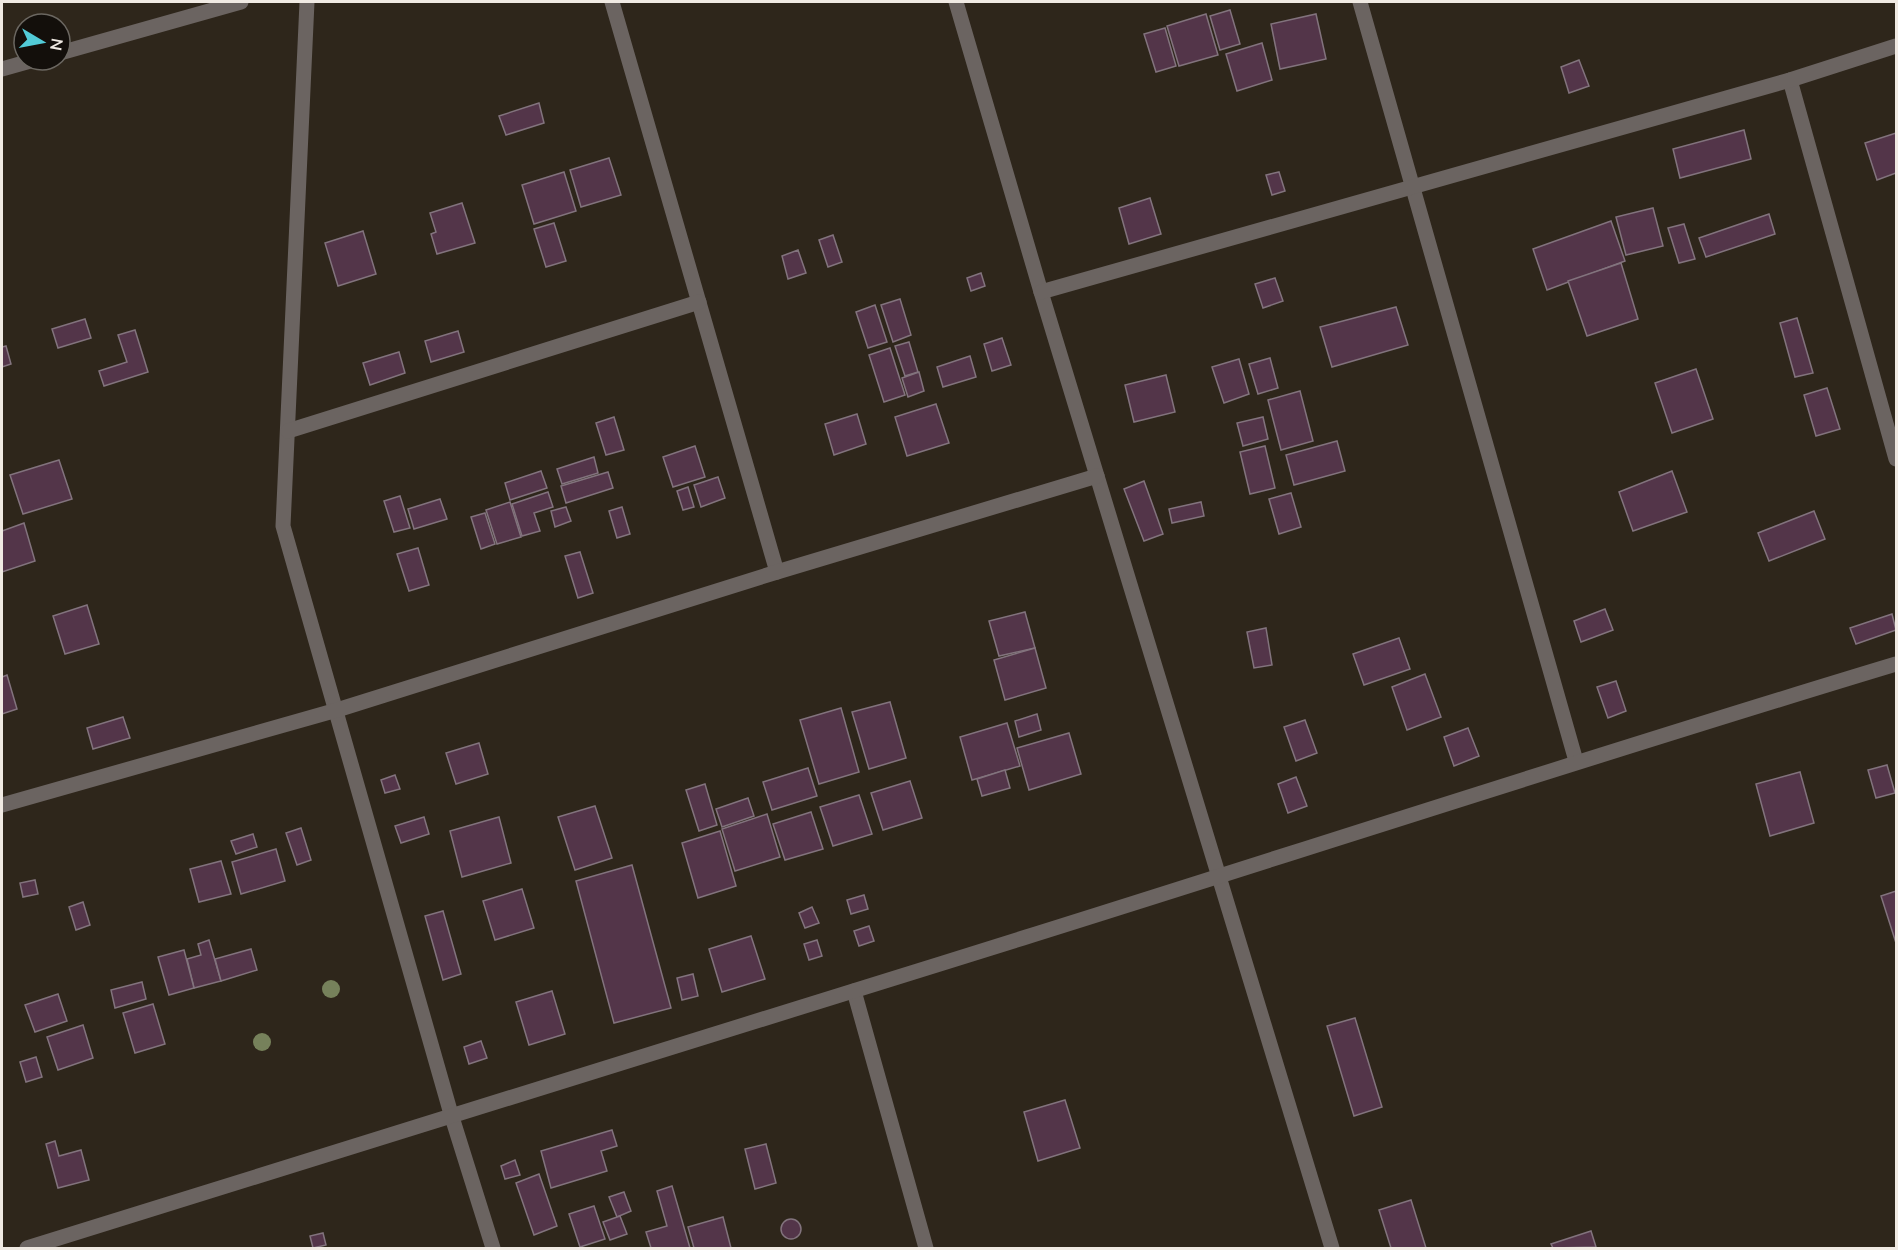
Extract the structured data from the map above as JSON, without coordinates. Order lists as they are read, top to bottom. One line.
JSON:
{"north":"right"}
